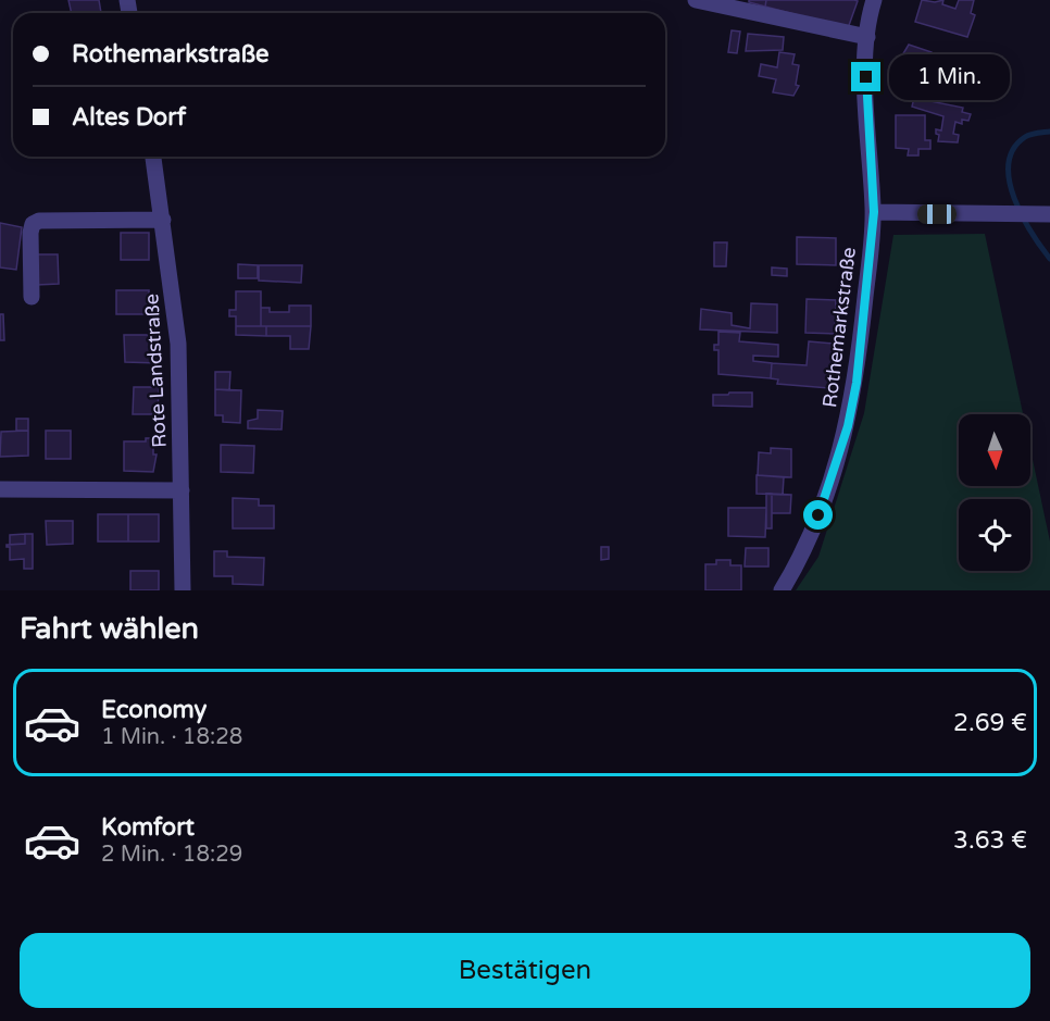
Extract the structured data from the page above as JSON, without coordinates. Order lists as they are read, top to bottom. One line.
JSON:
{"streets":{"street":["Rothemarkstraße","Rote Landstraße"]},"north":"bottom","page":{"banner":["Rothemarkstraße","Altes Dorf"],"bubble":"1 Min.","heading":"Fahrt wählen","list":[{"name":"Economy","note":"1 Min. · 18:28","value":"2.69 €"},{"name":"Komfort","note":"2 Min. · 18:29","value":"3.63 €"}],"buttons":"Bestätigen"}}
